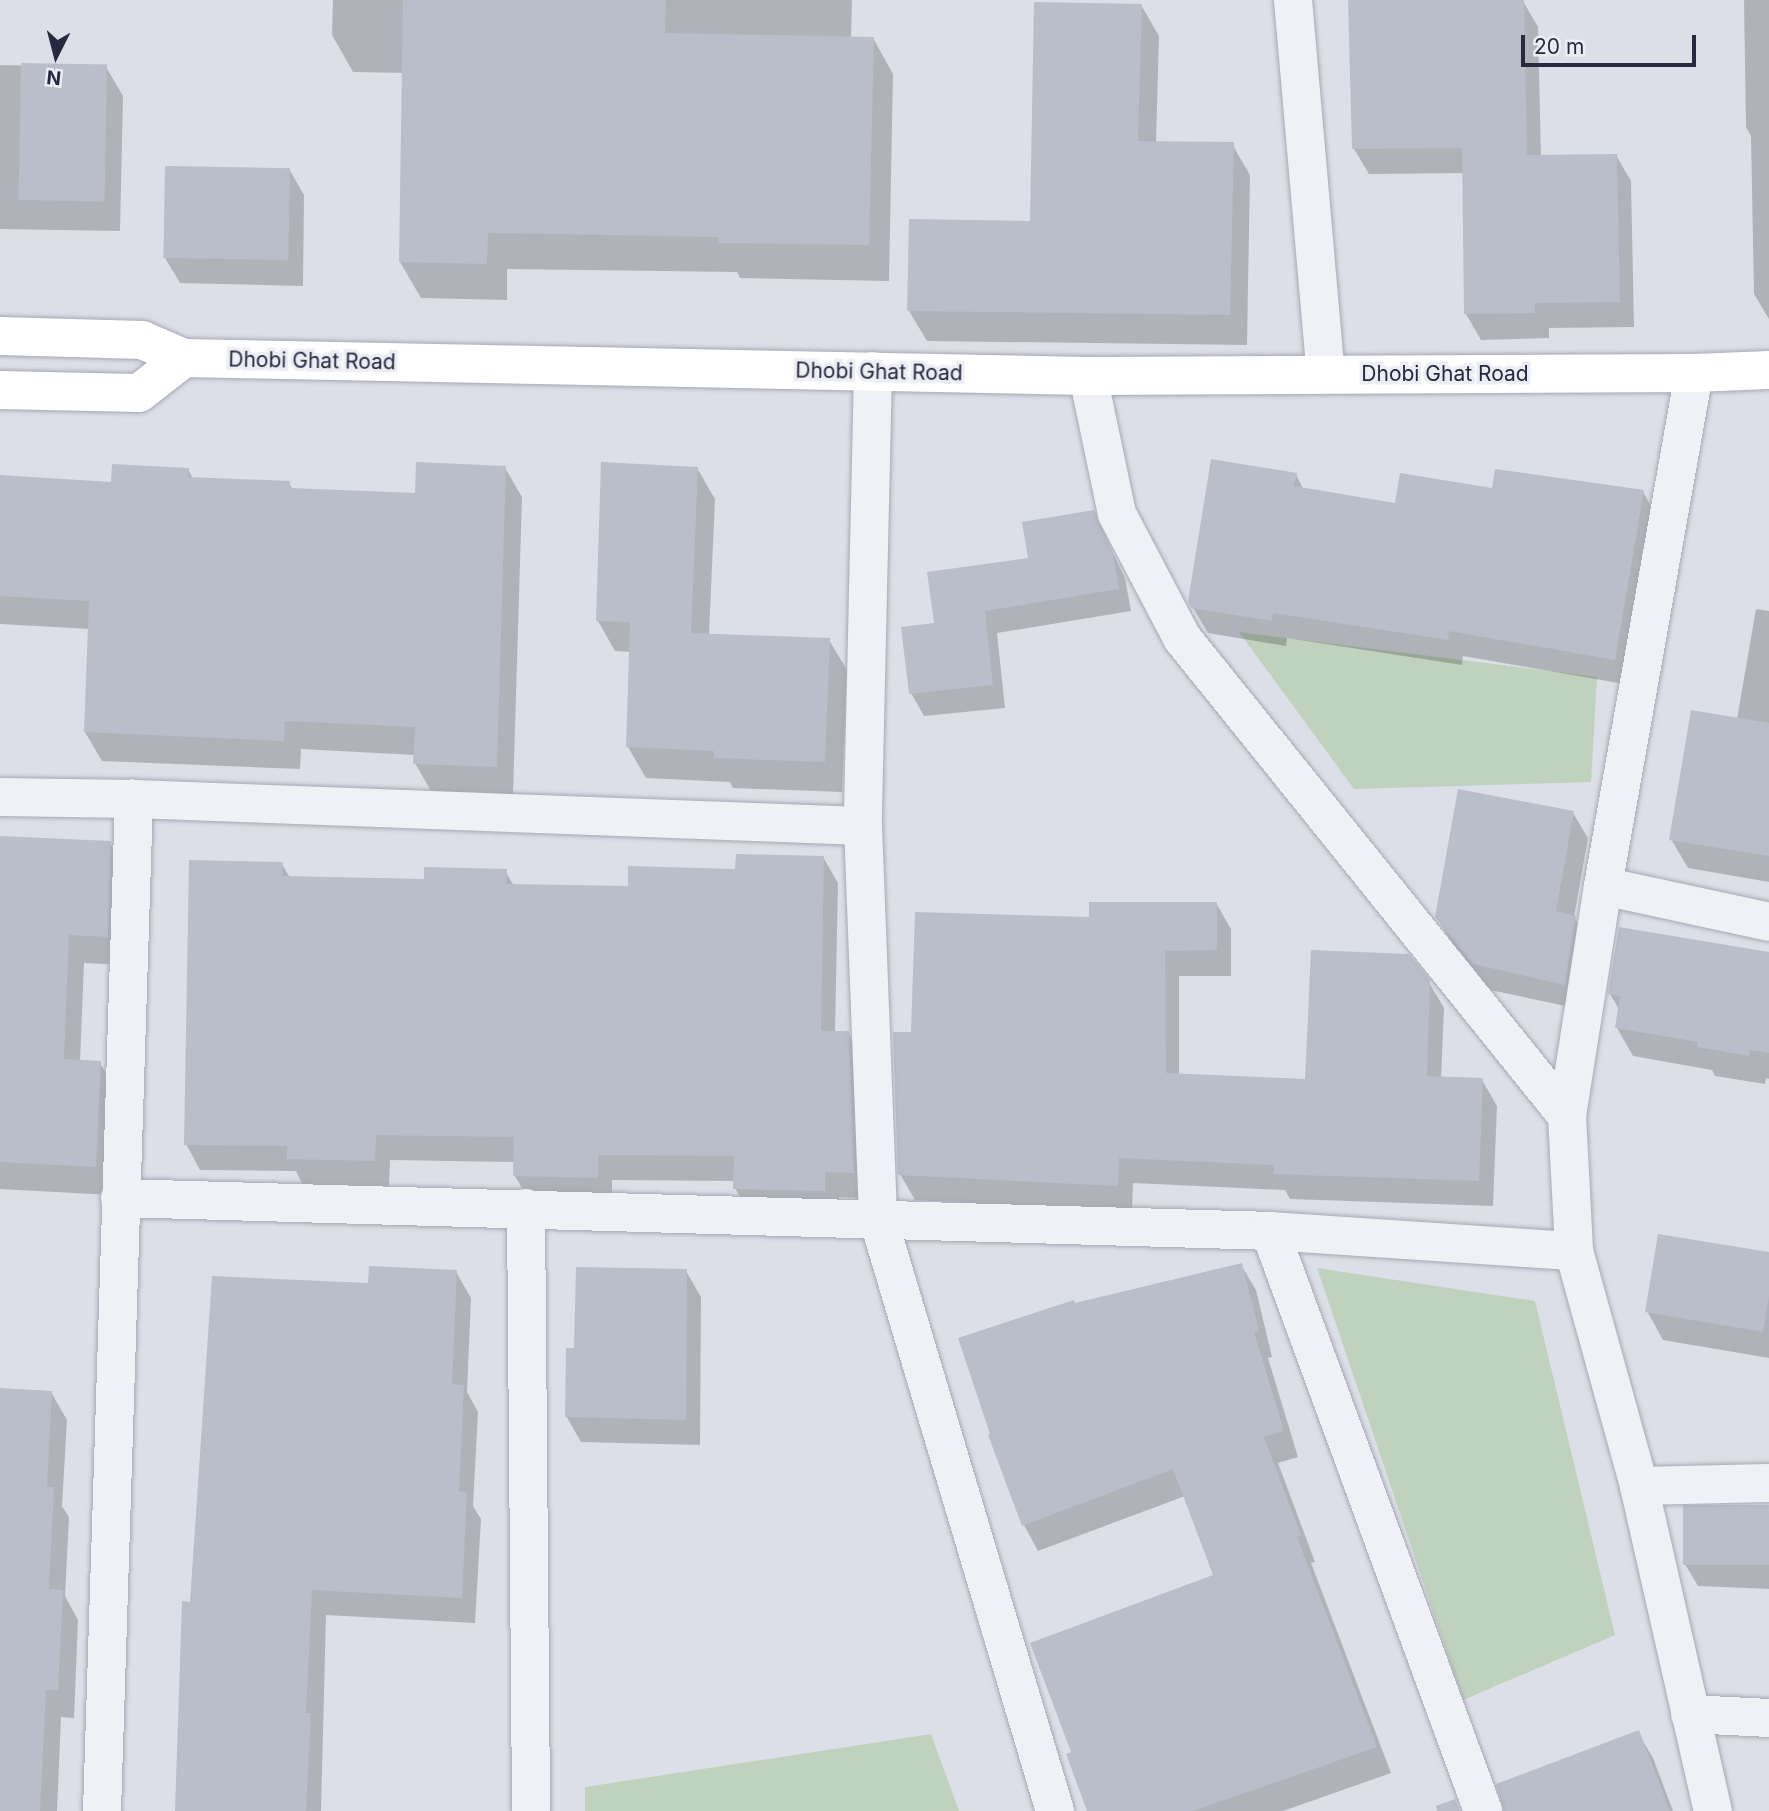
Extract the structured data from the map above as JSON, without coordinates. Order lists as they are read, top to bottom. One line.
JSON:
{"streets":{"main road":["Dhobi Ghat Road"]},"scale_bar":"20 m","north":"bottom"}
